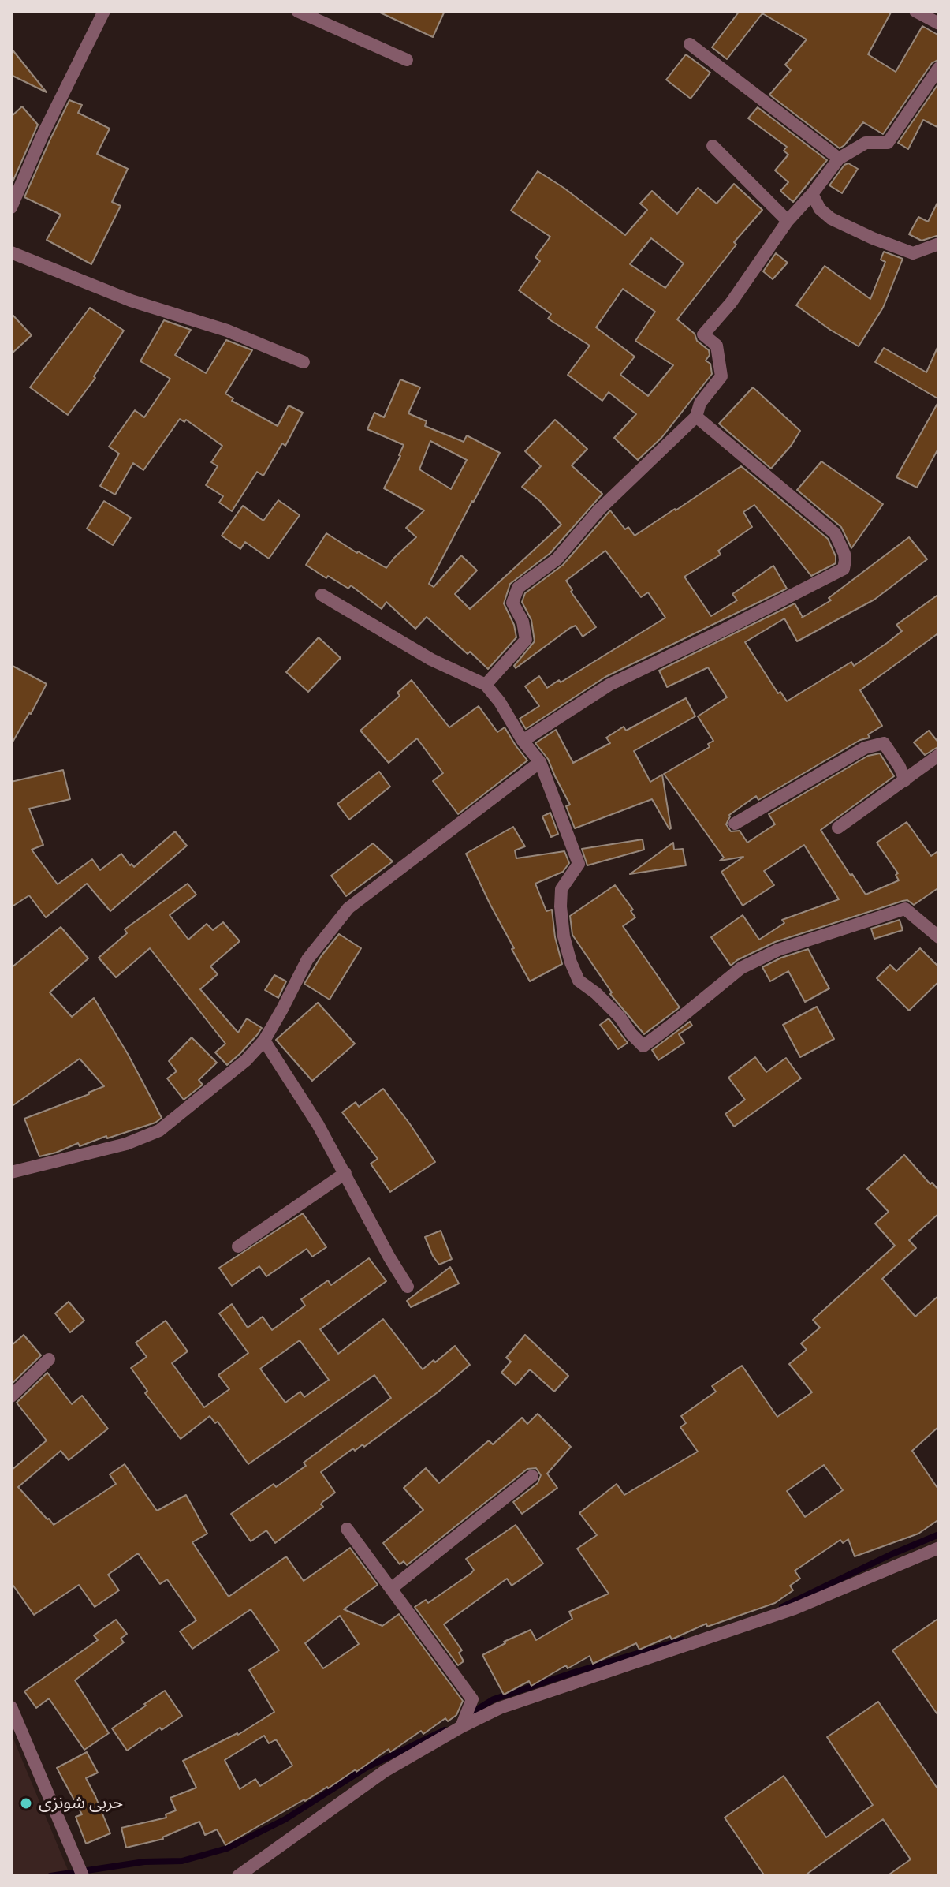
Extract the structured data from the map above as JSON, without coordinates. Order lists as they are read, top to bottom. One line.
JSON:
{"places":["حربی شونزی"]}
